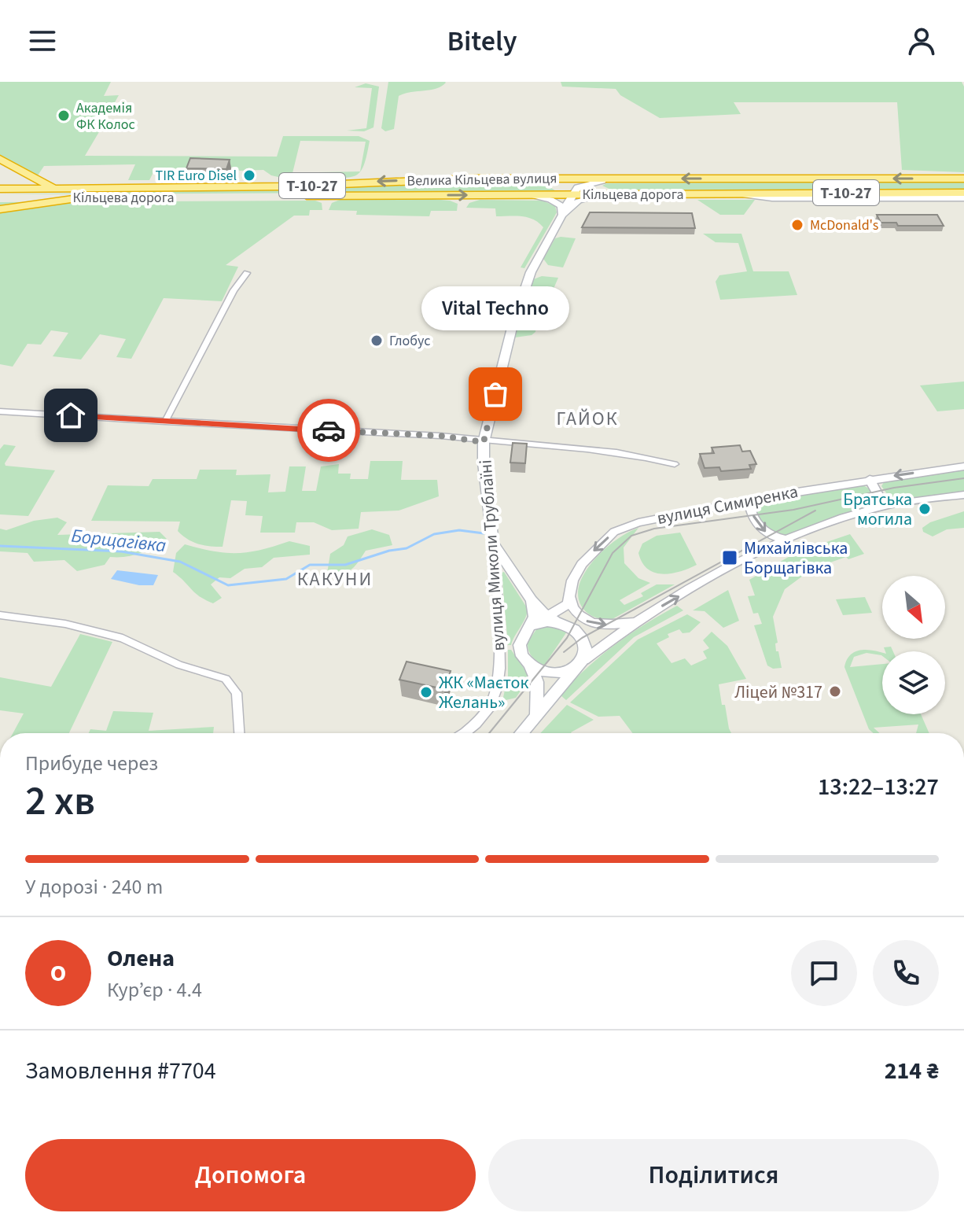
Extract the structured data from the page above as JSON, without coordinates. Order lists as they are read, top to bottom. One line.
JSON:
{"streets":{"highway":["Велика Кільцева вулиця","Т-10-27","Кільцева дорога"],"main road":["вулиця Миколи Трублаїні"],"street":["вулиця Симиренка"]},"crossings":[["Кільцева дорога","вулиця Миколи Трублаїні"]],"one_way":["Велика Кільцева вулиця","Кільцева дорога"],"districts":["ГАЙОК","КАКУНИ"],"water":["Борщагівка"],"places":{"other":["Академія ФК Колос","TIR Euro Disel","McDonald's","Глобус","Vital Techno","Братська могила","Ліцей №317","ЖК «Маєток Желань»"],"transit":["Михайлівська Борщагівка"]},"north":"bottom right","page":{"header":"Bitely","bubble":"Vital Techno","heading":["2 хв","Прибуде через","13:22–13:27"],"panel":["Олена","Кур’єр · 4.4","Замовлення #7704","214 ₴"],"bar":"У дорозі · 240 m","round":"О","buttons":["Допомога","Поділитися"]}}
